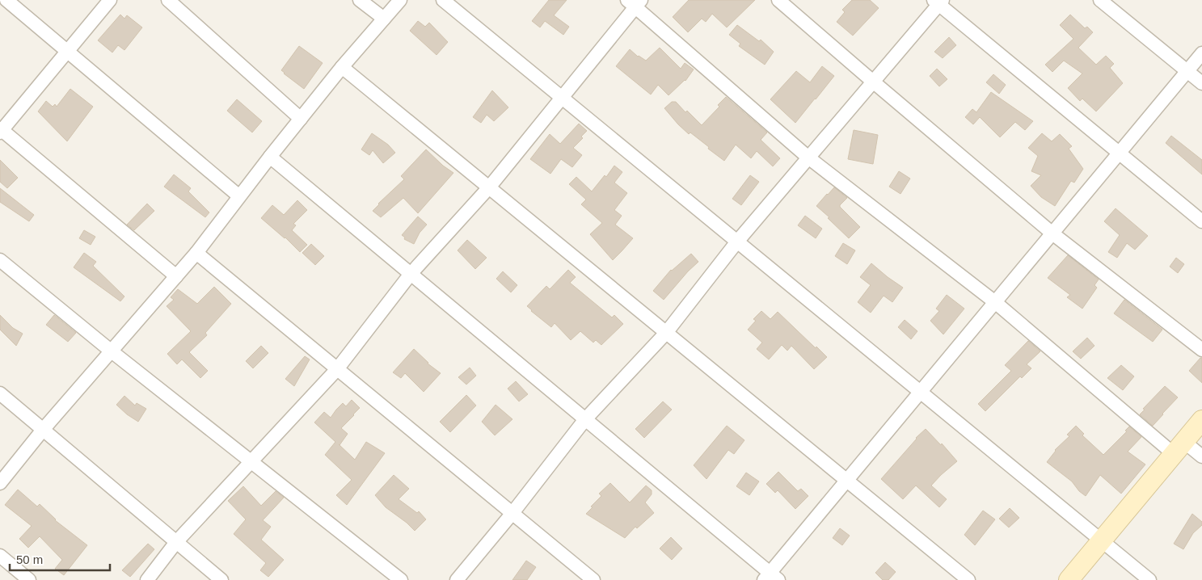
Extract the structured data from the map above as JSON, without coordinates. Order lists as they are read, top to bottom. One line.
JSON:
{"scale_bar":"50 m"}
